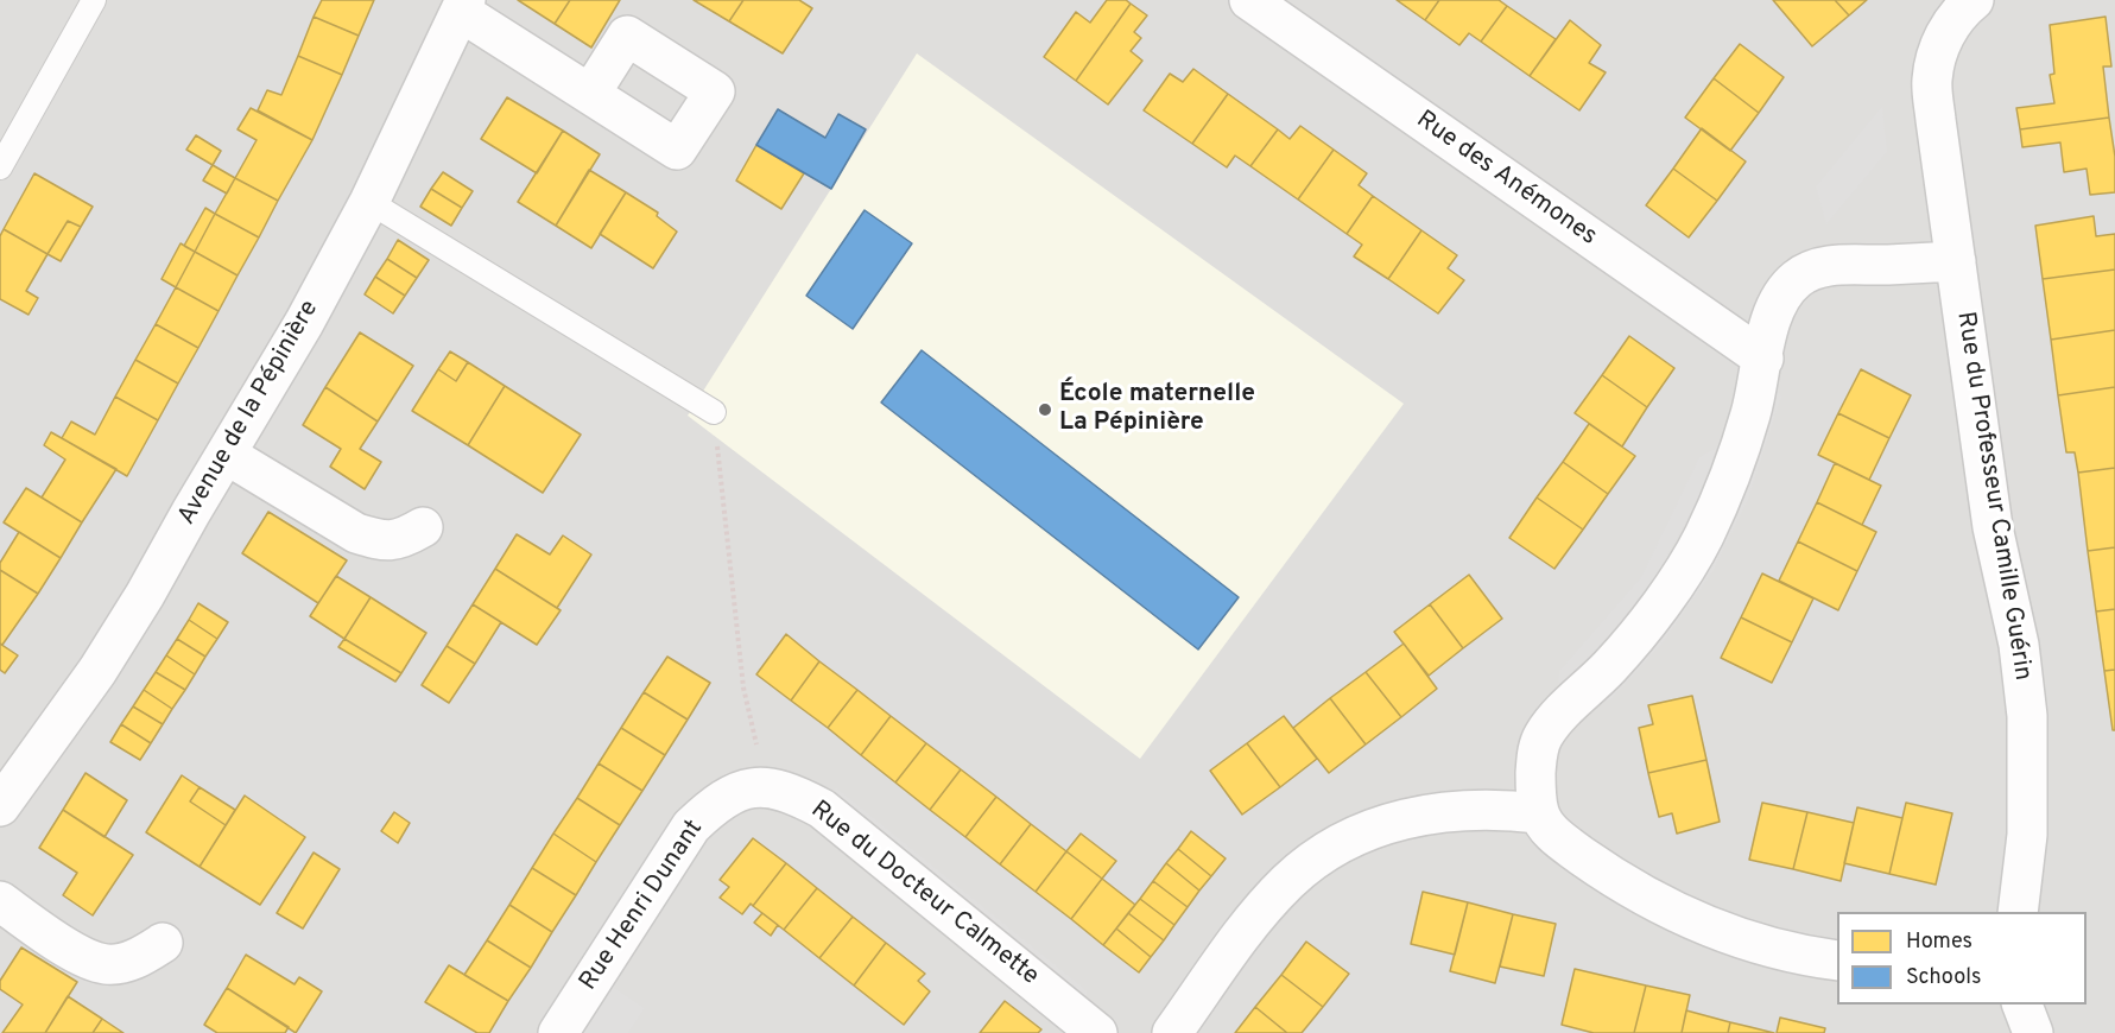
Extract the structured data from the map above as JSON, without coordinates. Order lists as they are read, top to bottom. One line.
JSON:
{"streets":{"street":["Rue des Anémones","Avenue de la Pépinière","Rue du Professeur Camille Guérin","Rue du Docteur Calmette","Rue Henri Dunant"]},"crossings":[["Rue du Docteur Calmette","Rue Henri Dunant"]],"places":["École maternelle La Pépinière"],"legend":["Homes","Schools"]}
